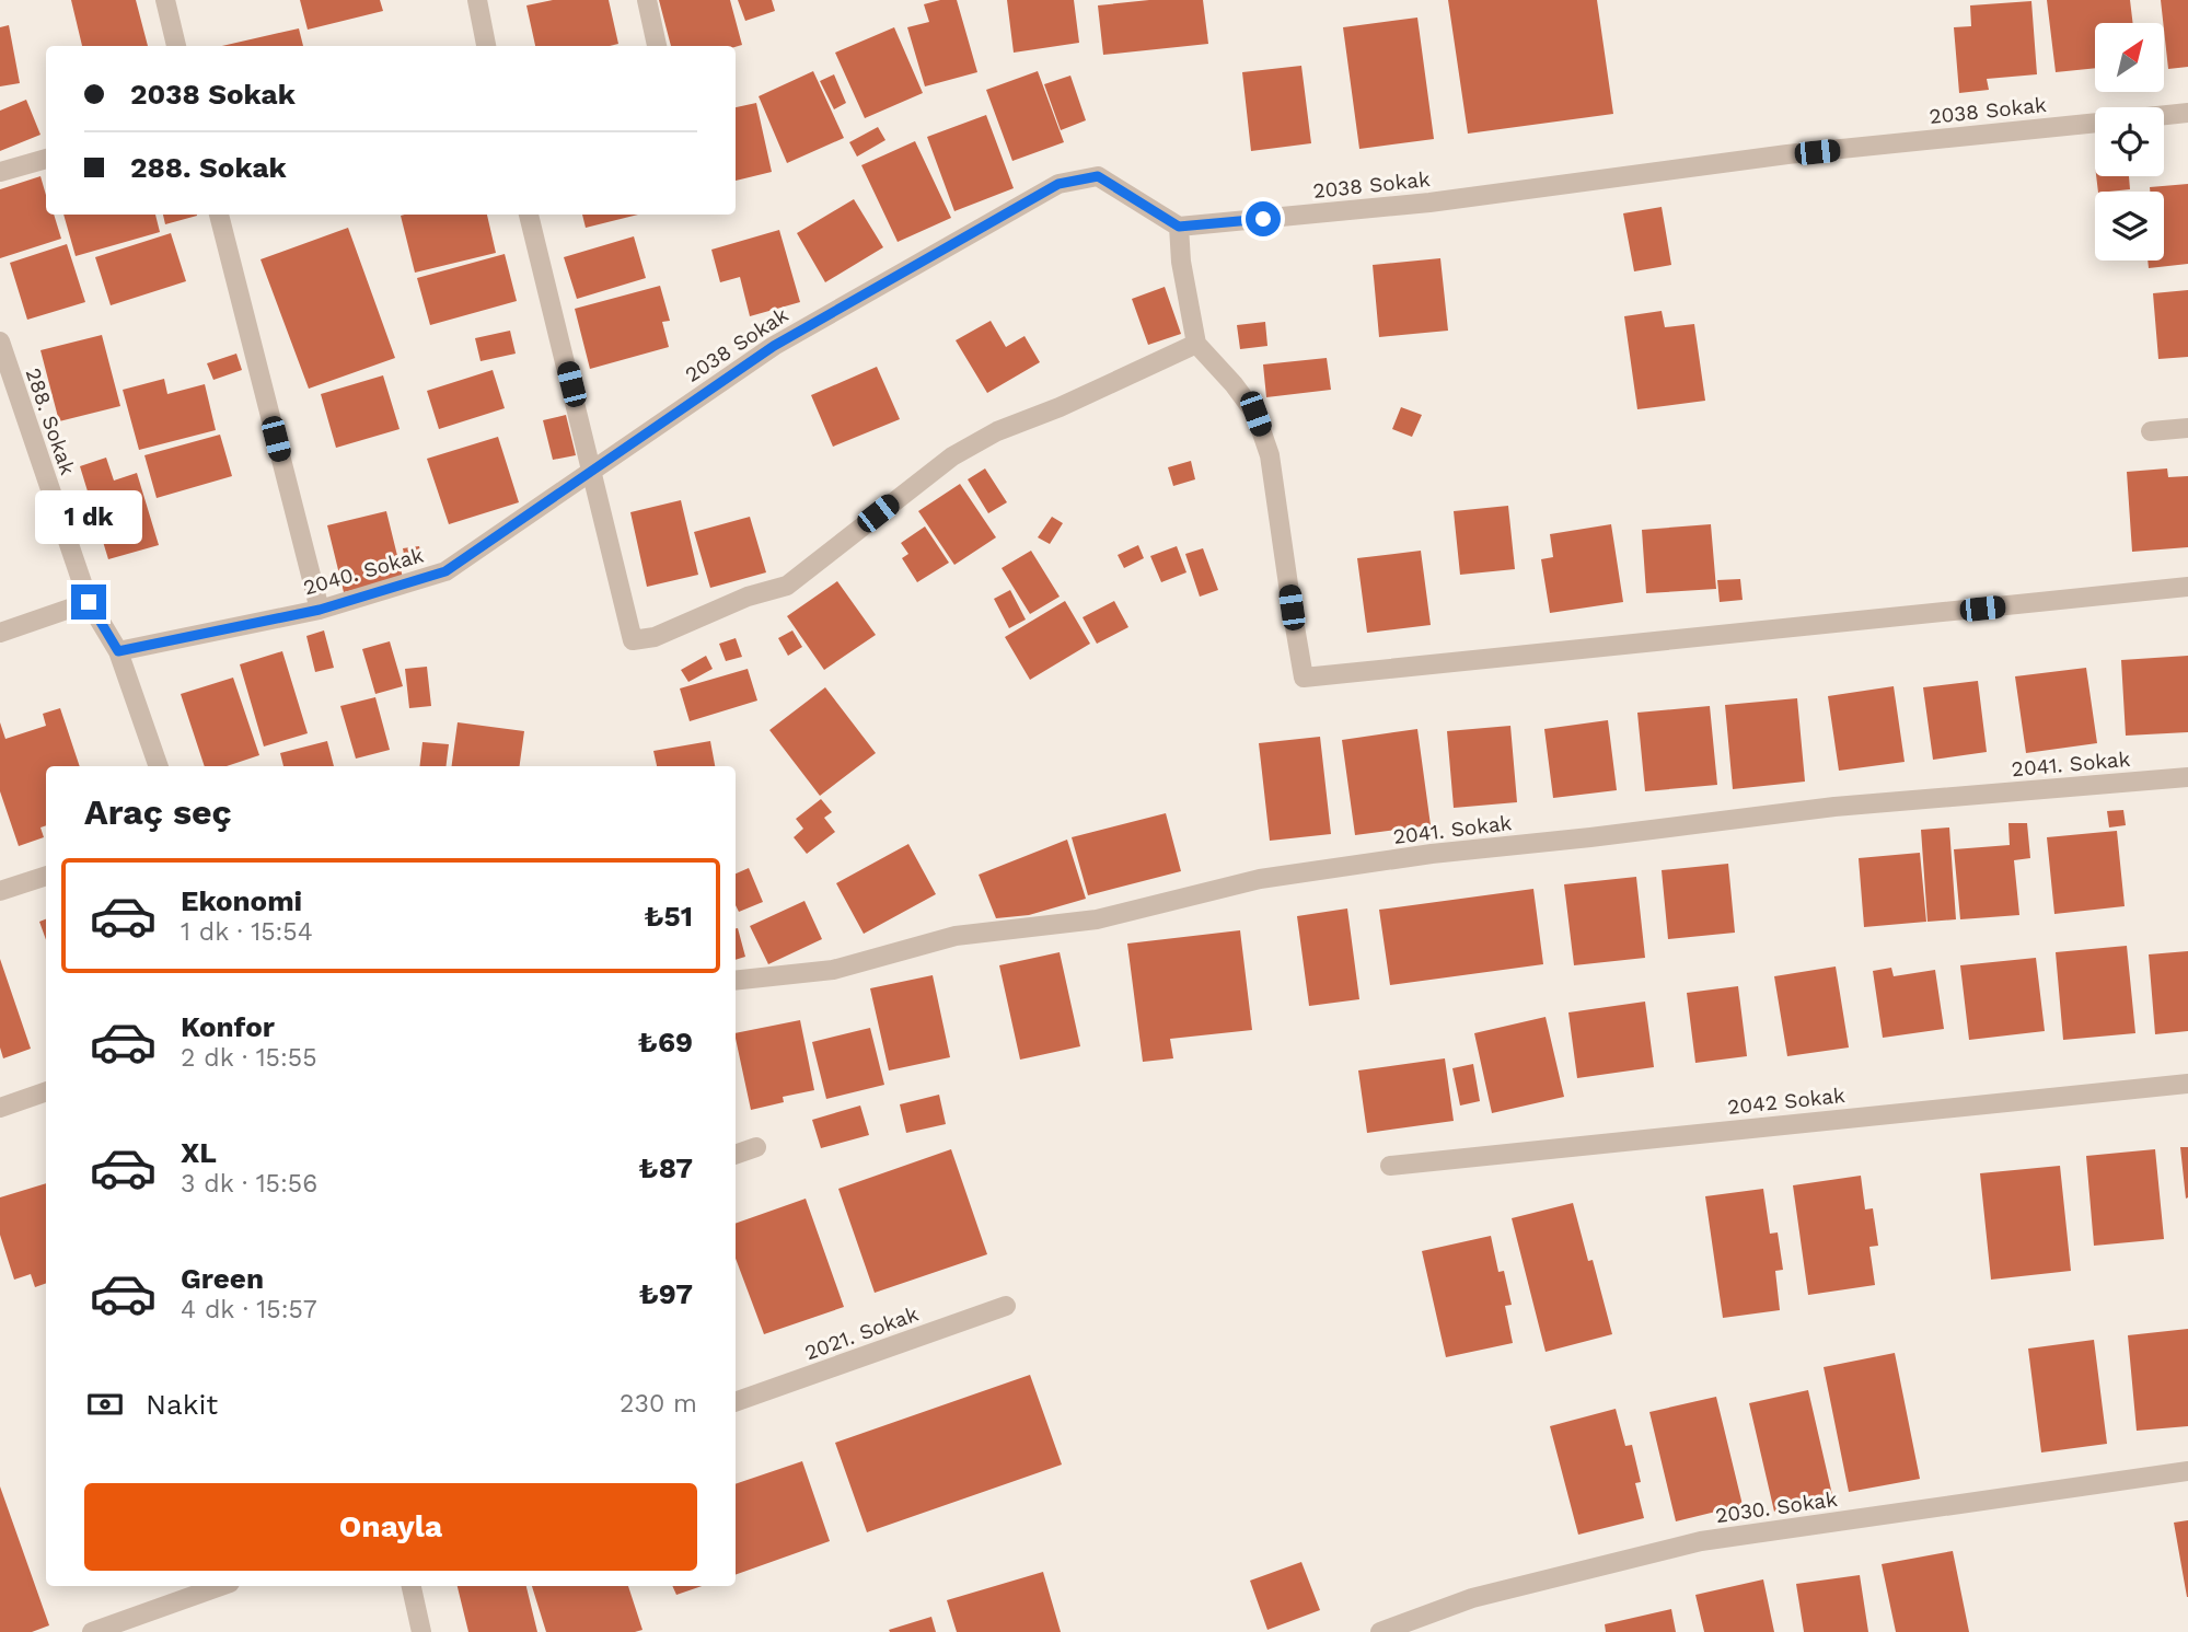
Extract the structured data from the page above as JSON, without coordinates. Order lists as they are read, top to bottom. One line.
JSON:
{"streets":{"street":["2038 Sokak","288. Sokak","2040. Sokak","2041. Sokak","2042 Sokak","2021. Sokak","2030. Sokak"]},"crossings":[["2038 Sokak","2040. Sokak"],["288. Sokak","2040. Sokak"]],"north":"top right","page":{"banner":["2038 Sokak","288. Sokak"],"bubble":"1 dk","heading":"Araç seç","list":[{"name":"Ekonomi","note":"1 dk · 15:54","value":"₺51"},{"name":"Konfor","note":"2 dk · 15:55","value":"₺69"},{"name":"XL","note":"3 dk · 15:56","value":"₺87"},{"name":"Green","note":"4 dk · 15:57","value":"₺97"}],"pay":["Nakit","230 m"],"buttons":"Onayla"}}
